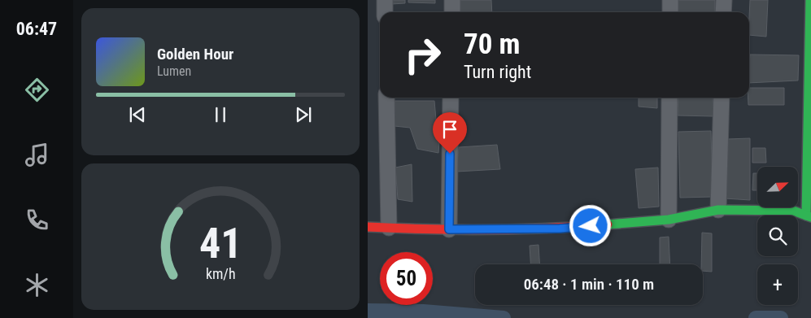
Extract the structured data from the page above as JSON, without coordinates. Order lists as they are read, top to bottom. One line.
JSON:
{"north":"top right","page":{"tabs":"06:47","turn":["70 m","Turn right"],"song":["Golden Hour","Lumen"],"map_buttons":"+","limit":"50","trip":"06:48 · 1 min · 110 m","gauge":["41","km/h"]}}
